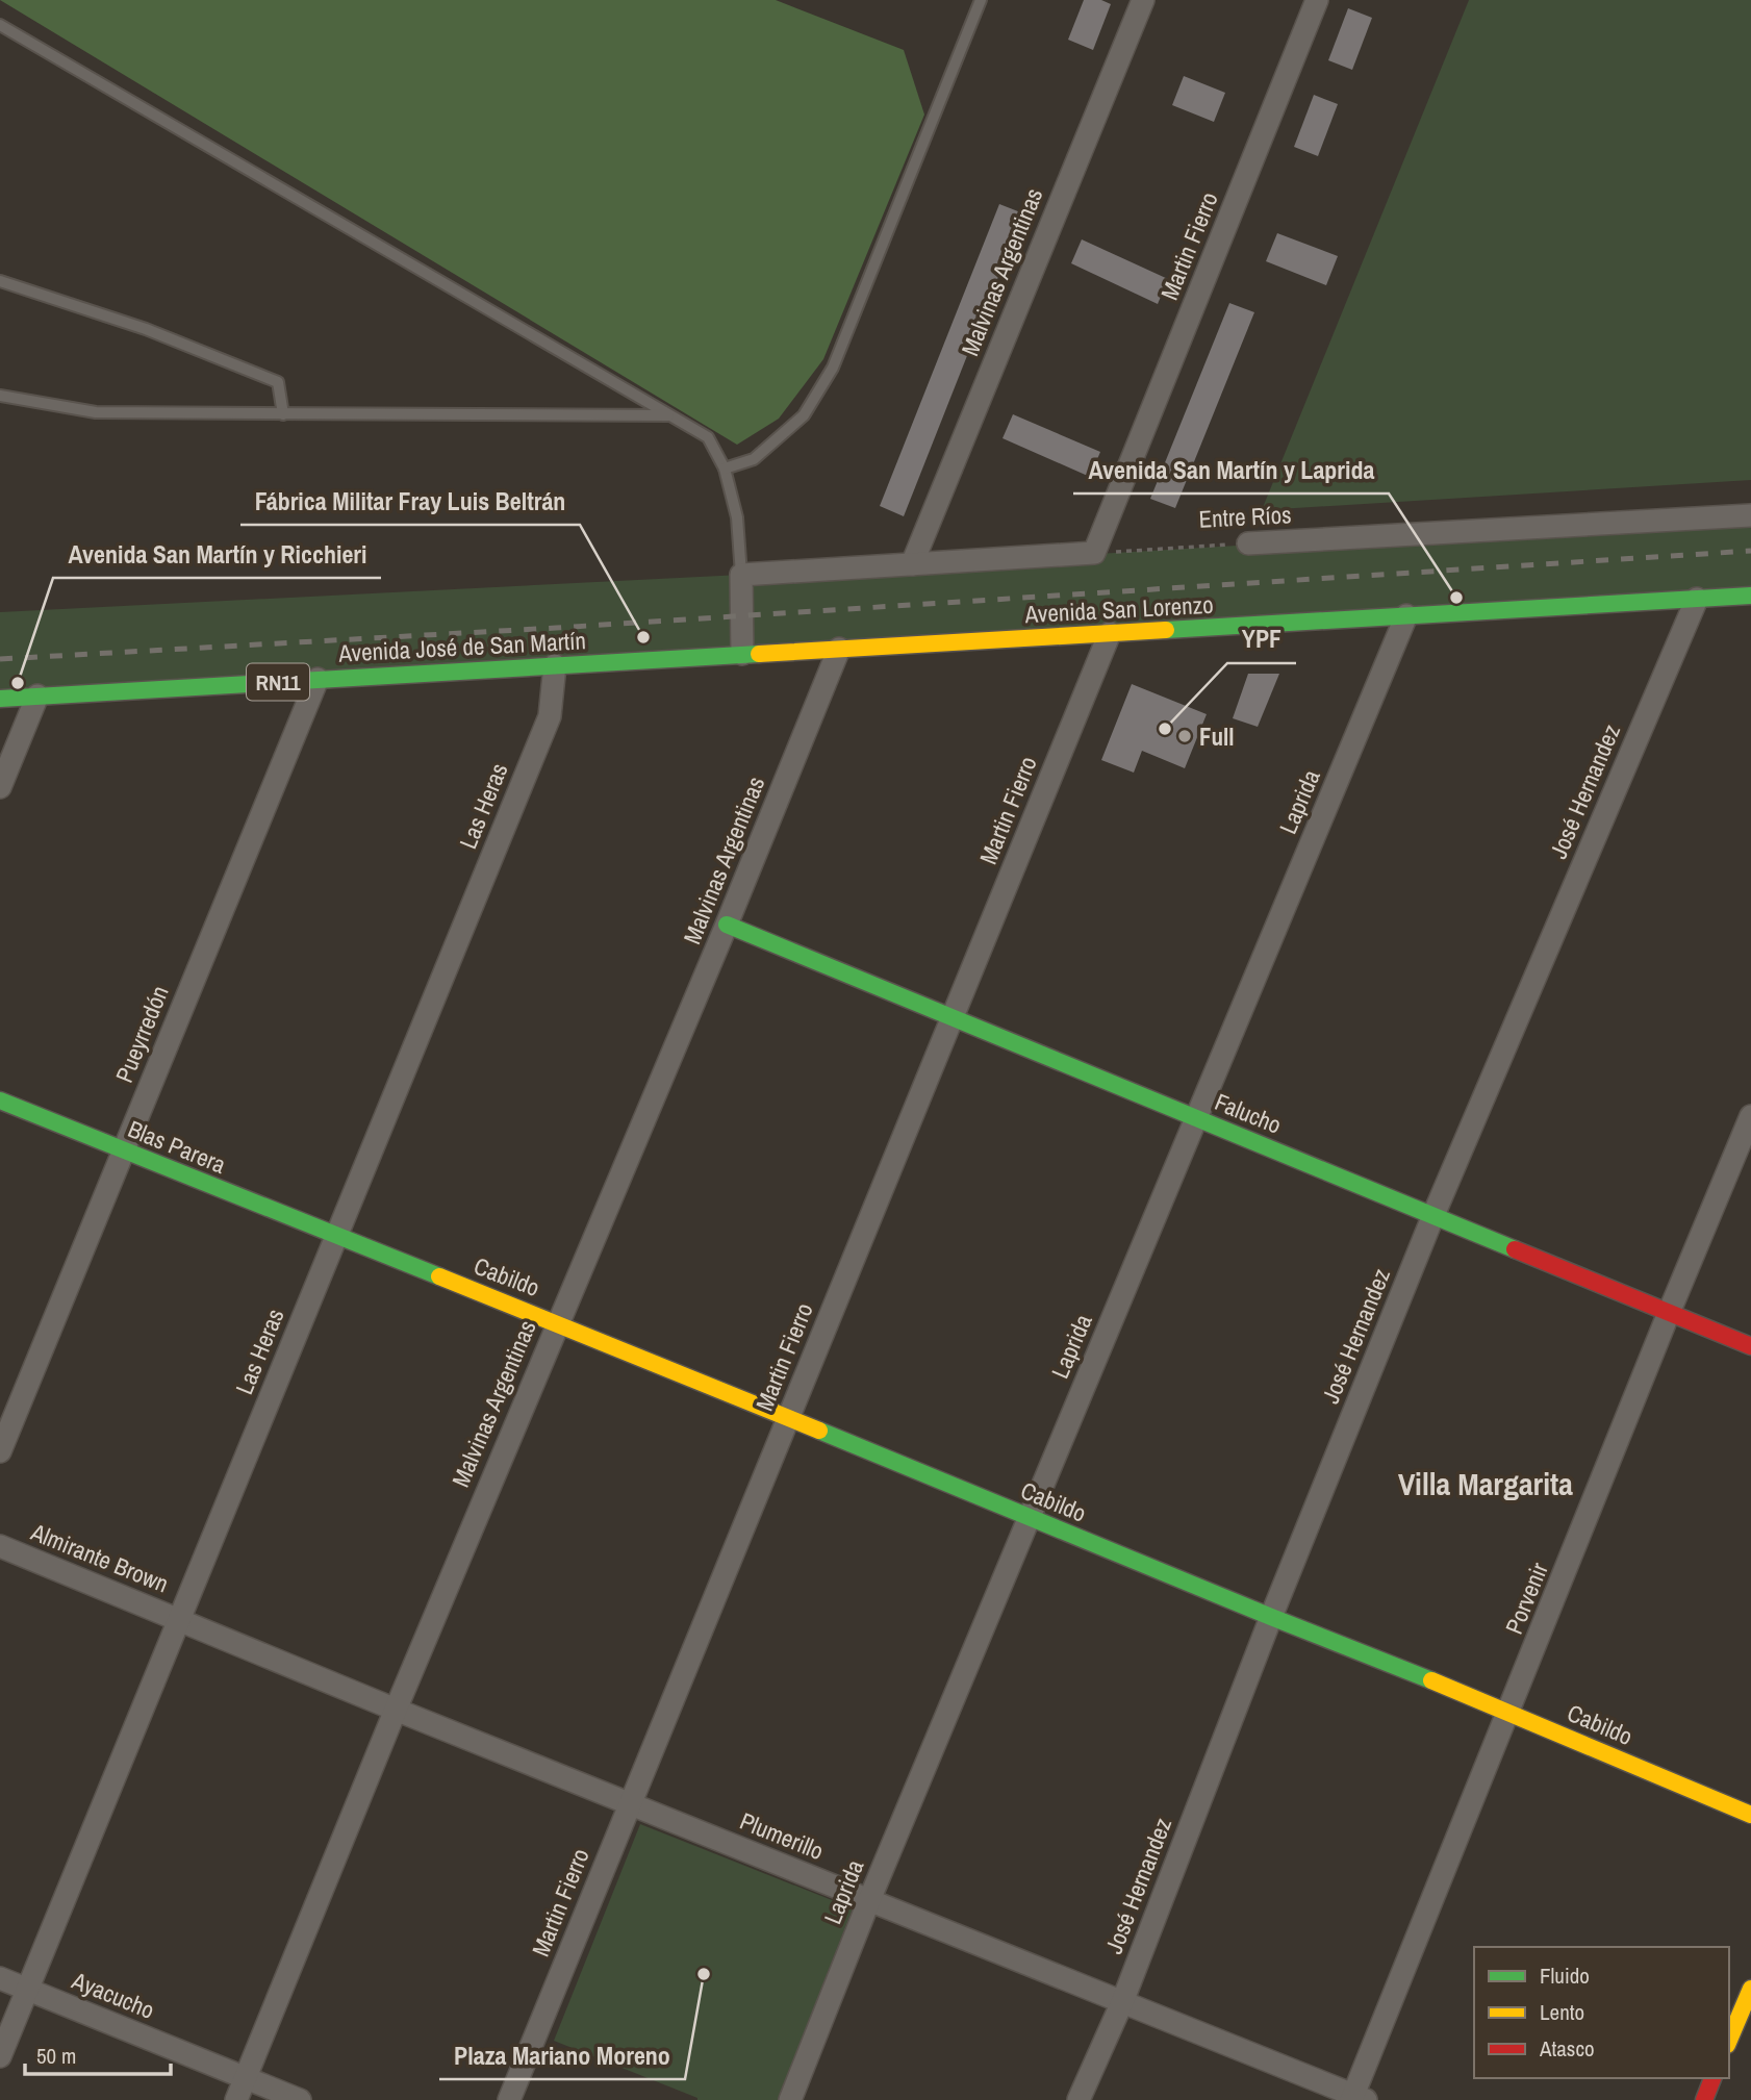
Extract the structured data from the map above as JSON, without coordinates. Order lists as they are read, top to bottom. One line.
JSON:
{"streets":{"street":["Martin Fierro","Malvinas Argentinas","Entre Ríos","Avenida San Lorenzo","Avenida José de San Martín","RN11","José Hernandez","Laprida","Las Heras","Pueyrredón","Falucho","Blas Parera","Cabildo","Almirante Brown","Porvenir","Plumerillo","Ayacucho"]},"crossings":[["Martin Fierro","Entre Ríos"],["Martin Fierro","Avenida San Lorenzo"],["Martin Fierro","Falucho"],["Martin Fierro","Cabildo"],["Martin Fierro","Plumerillo"],["Malvinas Argentinas","Avenida San Lorenzo"],["Malvinas Argentinas","Avenida José de San Martín"],["Malvinas Argentinas","Falucho"],["Malvinas Argentinas","Cabildo"],["Malvinas Argentinas","Plumerillo"],["Malvinas Argentinas","Ayacucho"],["Avenida San Lorenzo","Avenida José de San Martín"],["Avenida San Lorenzo","José Hernandez"],["Avenida San Lorenzo","Laprida"],["Avenida José de San Martín","Las Heras"],["Avenida José de San Martín","Pueyrredón"],["José Hernandez","Falucho"],["José Hernandez","Cabildo"],["José Hernandez","Plumerillo"],["Laprida","Falucho"],["Laprida","Cabildo"],["Laprida","Plumerillo"],["Las Heras","Blas Parera"],["Las Heras","Cabildo"],["Las Heras","Almirante Brown"],["Las Heras","Plumerillo"],["Las Heras","Ayacucho"],["Pueyrredón","Blas Parera"],["Falucho","Porvenir"],["Blas Parera","Cabildo"],["Cabildo","Porvenir"],["Almirante Brown","Plumerillo"],["Porvenir","Plumerillo"]],"districts":["Villa Margarita"],"places":["Avenida San Martín y Laprida","Fábrica Militar Fray Luis Beltrán","Avenida San Martín y Ricchieri","YPF","Full","Plaza Mariano Moreno"],"legend":["Fluido","Lento","Atasco"],"scale_bar":"50 m"}
